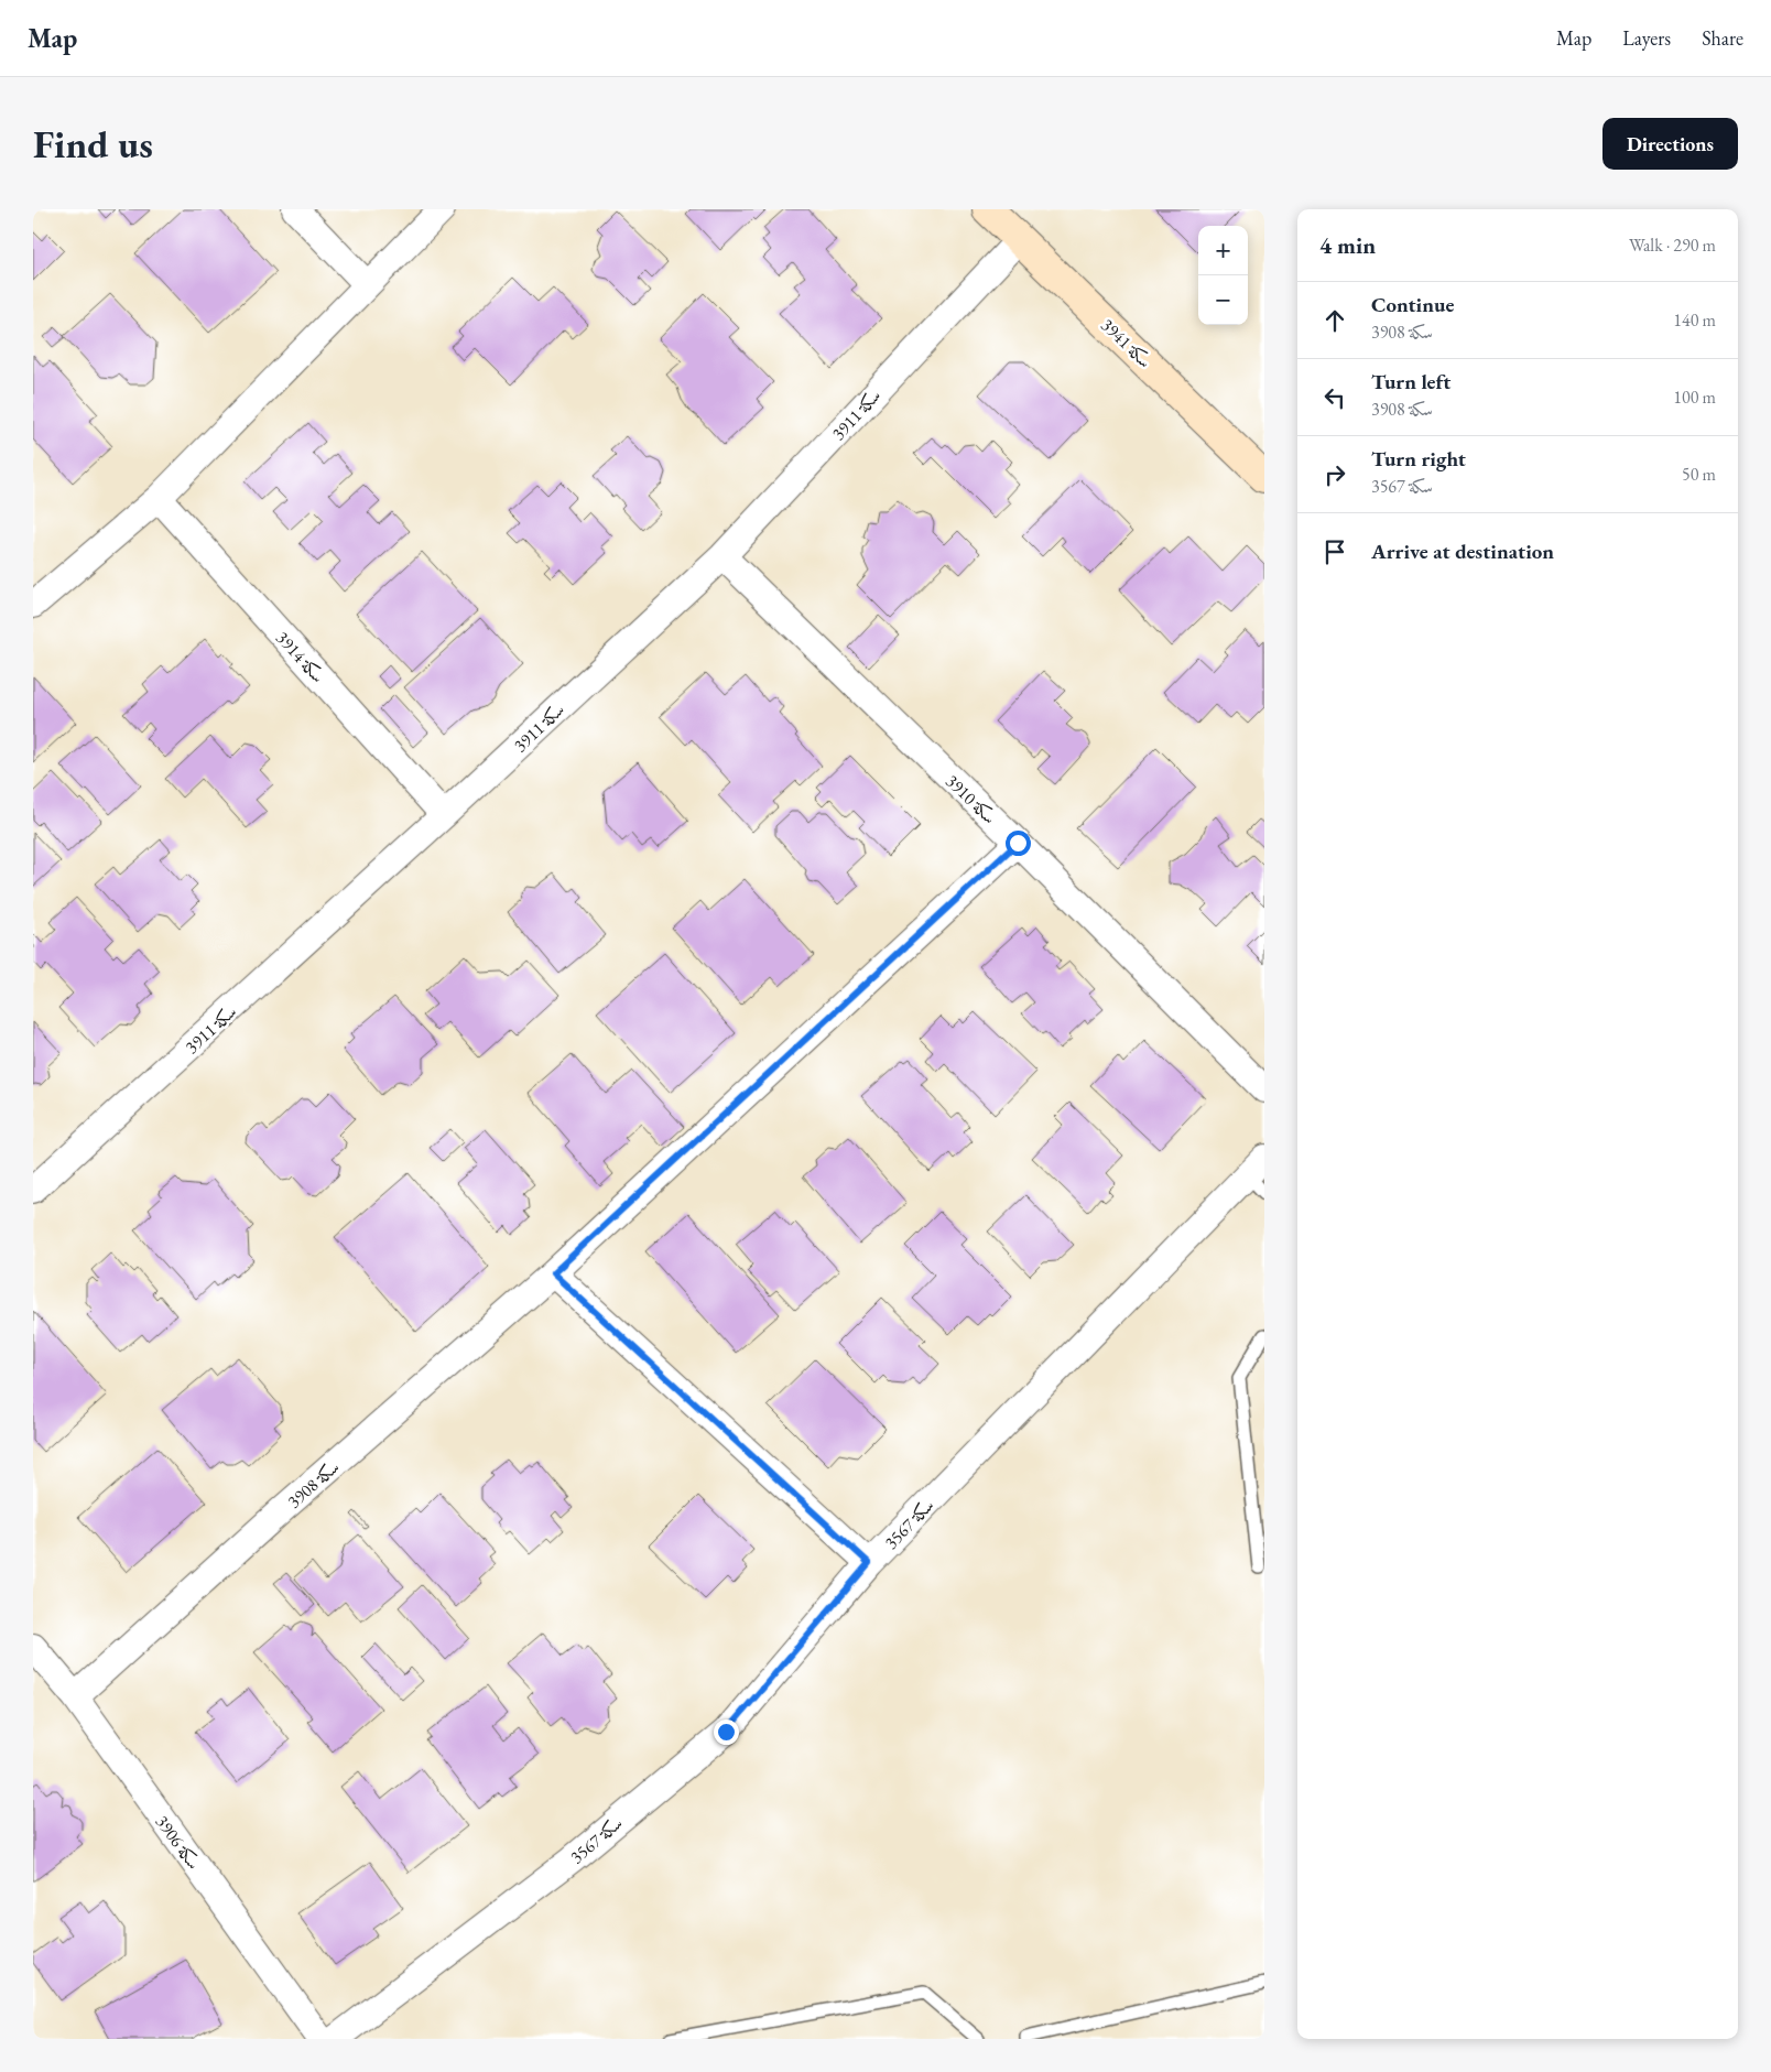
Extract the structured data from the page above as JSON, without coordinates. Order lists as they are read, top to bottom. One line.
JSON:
{"streets":{"street":["سكة 3941","سكة 3911","سكة 3914","سكة 3910","سكة 3908","سكة 3567","سكة 3906"]},"crossings":[["سكة 3941","سكة 3911"],["سكة 3911","سكة 3914"],["سكة 3911","سكة 3910"],["سكة 3910","سكة 3908"],["سكة 3908","سكة 3906"]],"page":{"header":"Map","nav":["Map","Layers","Share"],"buttons":"Directions","title":"Find us","heading":["4 min","Walk · 290 m"],"map_buttons":["+","−"],"list":[["Continue","سكة 3908","140 m"],["Turn left","سكة 3908","100 m"],["Turn right","سكة 3567","50 m"],"Arrive at destination"]}}
